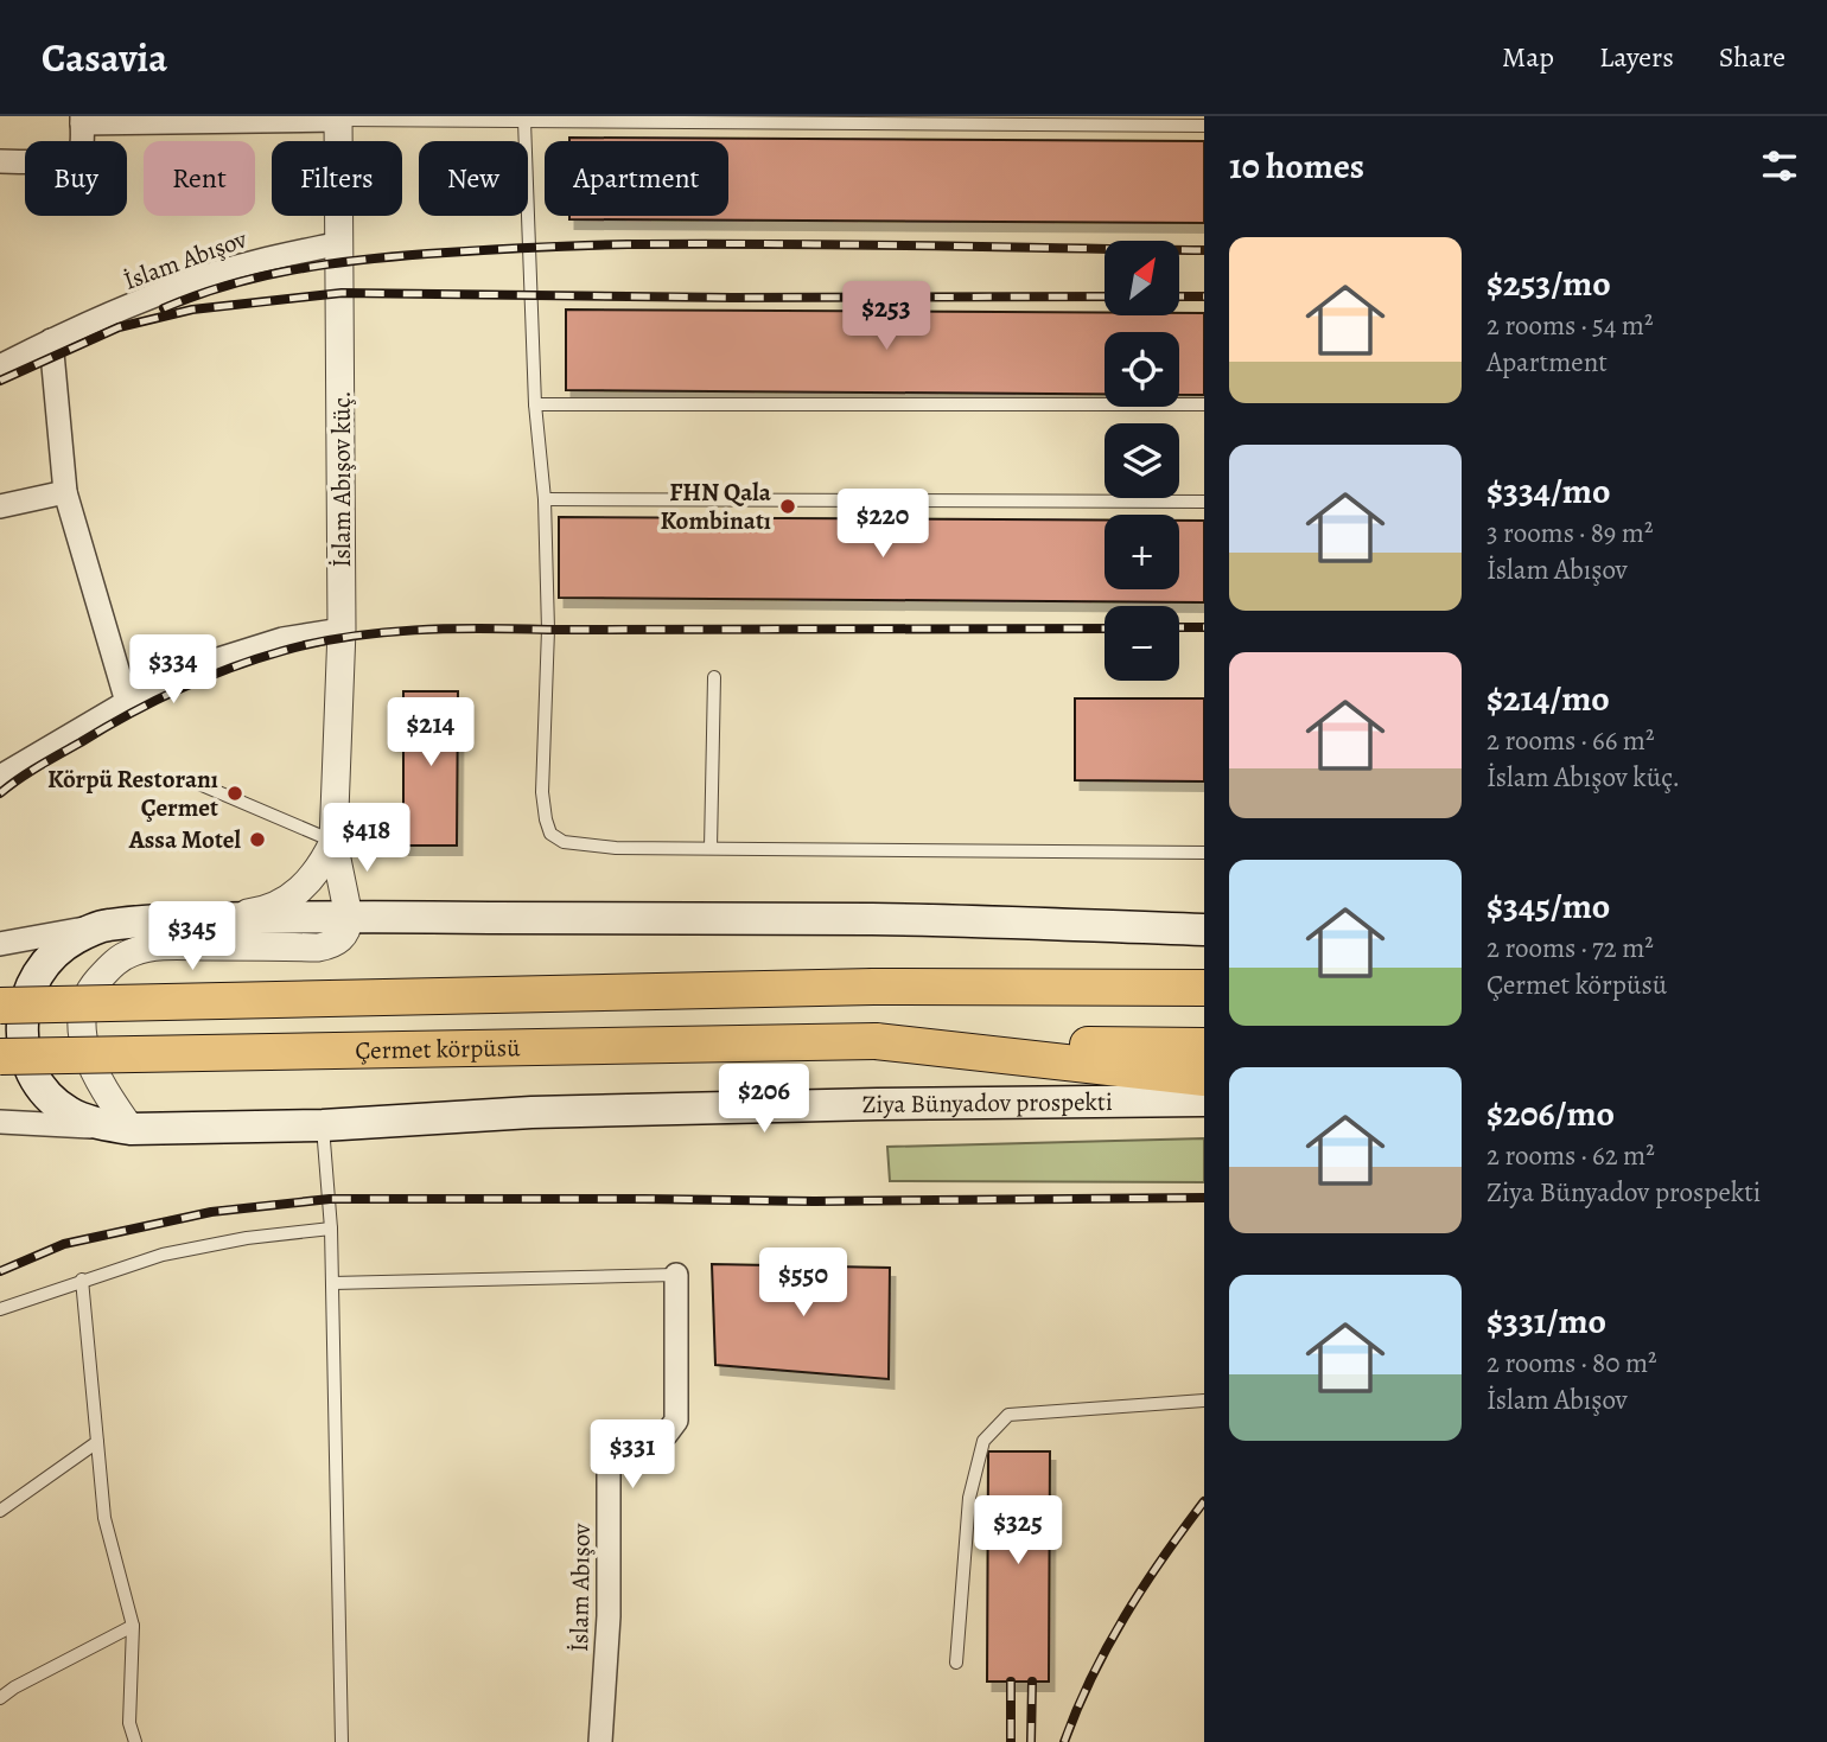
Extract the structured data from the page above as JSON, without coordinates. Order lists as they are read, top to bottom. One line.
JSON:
{"streets":{"main road":["Çermet körpüsü","Ziya Bünyadov prospekti"],"street":["İslam Abışov","İslam Abışov küç."]},"crossings":[["İslam Abışov","İslam Abışov küç."]],"places":["FHN Qala Kombinatı","Körpü Restoranı Çermet","Assa Motel"],"north":"top right","page":{"header":"Casavia","nav":["Map","Layers","Share"],"heading":"10 homes","chip":["Buy","Rent","Filters","New","Apartment"],"list":[{"name":"$253/mo","note":"2 rooms · 54 m² · Apartment"},{"name":"$334/mo","note":"3 rooms · 89 m² · İslam Abışov"},{"name":"$214/mo","note":"2 rooms · 66 m² · İslam Abışov küç."},{"name":"$345/mo","note":"2 rooms · 72 m² · Çermet körpüsü"},{"name":"$206/mo","note":"2 rooms · 62 m² · Ziya Bünyadov prospekti"},{"name":"$331/mo","note":"2 rooms · 80 m² · İslam Abışov"}],"map_buttons":["+","−"],"price":["$253","$220","$334","$214","$418","$345","$206","$550","$331","$325"]}}
